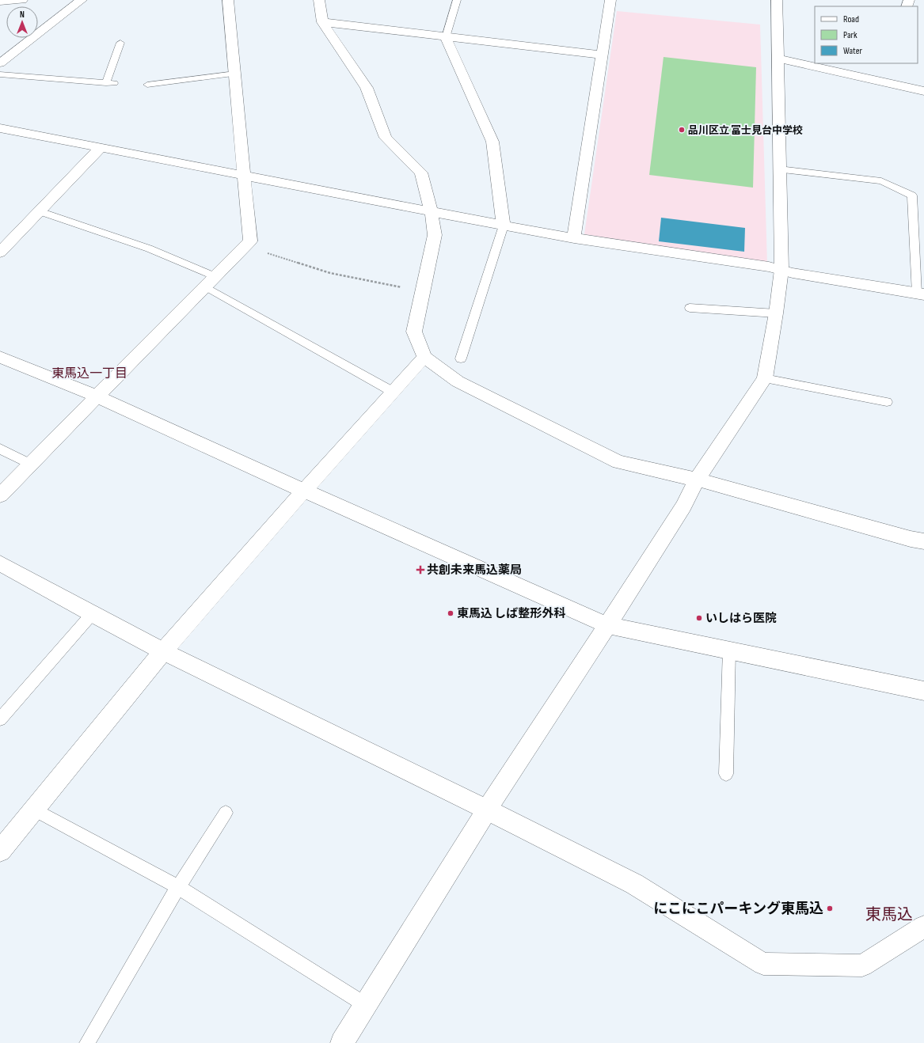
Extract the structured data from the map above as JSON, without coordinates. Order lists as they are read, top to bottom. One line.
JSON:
{"districts":["東馬込一丁目","東馬込"],"places":{"other":["品川区立 冨士見台中学校","東馬込 しば整形外科","いしはら医院","にこにこパーキング東馬込"],"health":["共創未来馬込薬局"]},"legend":["Road","Park","Water"],"north":"top"}
